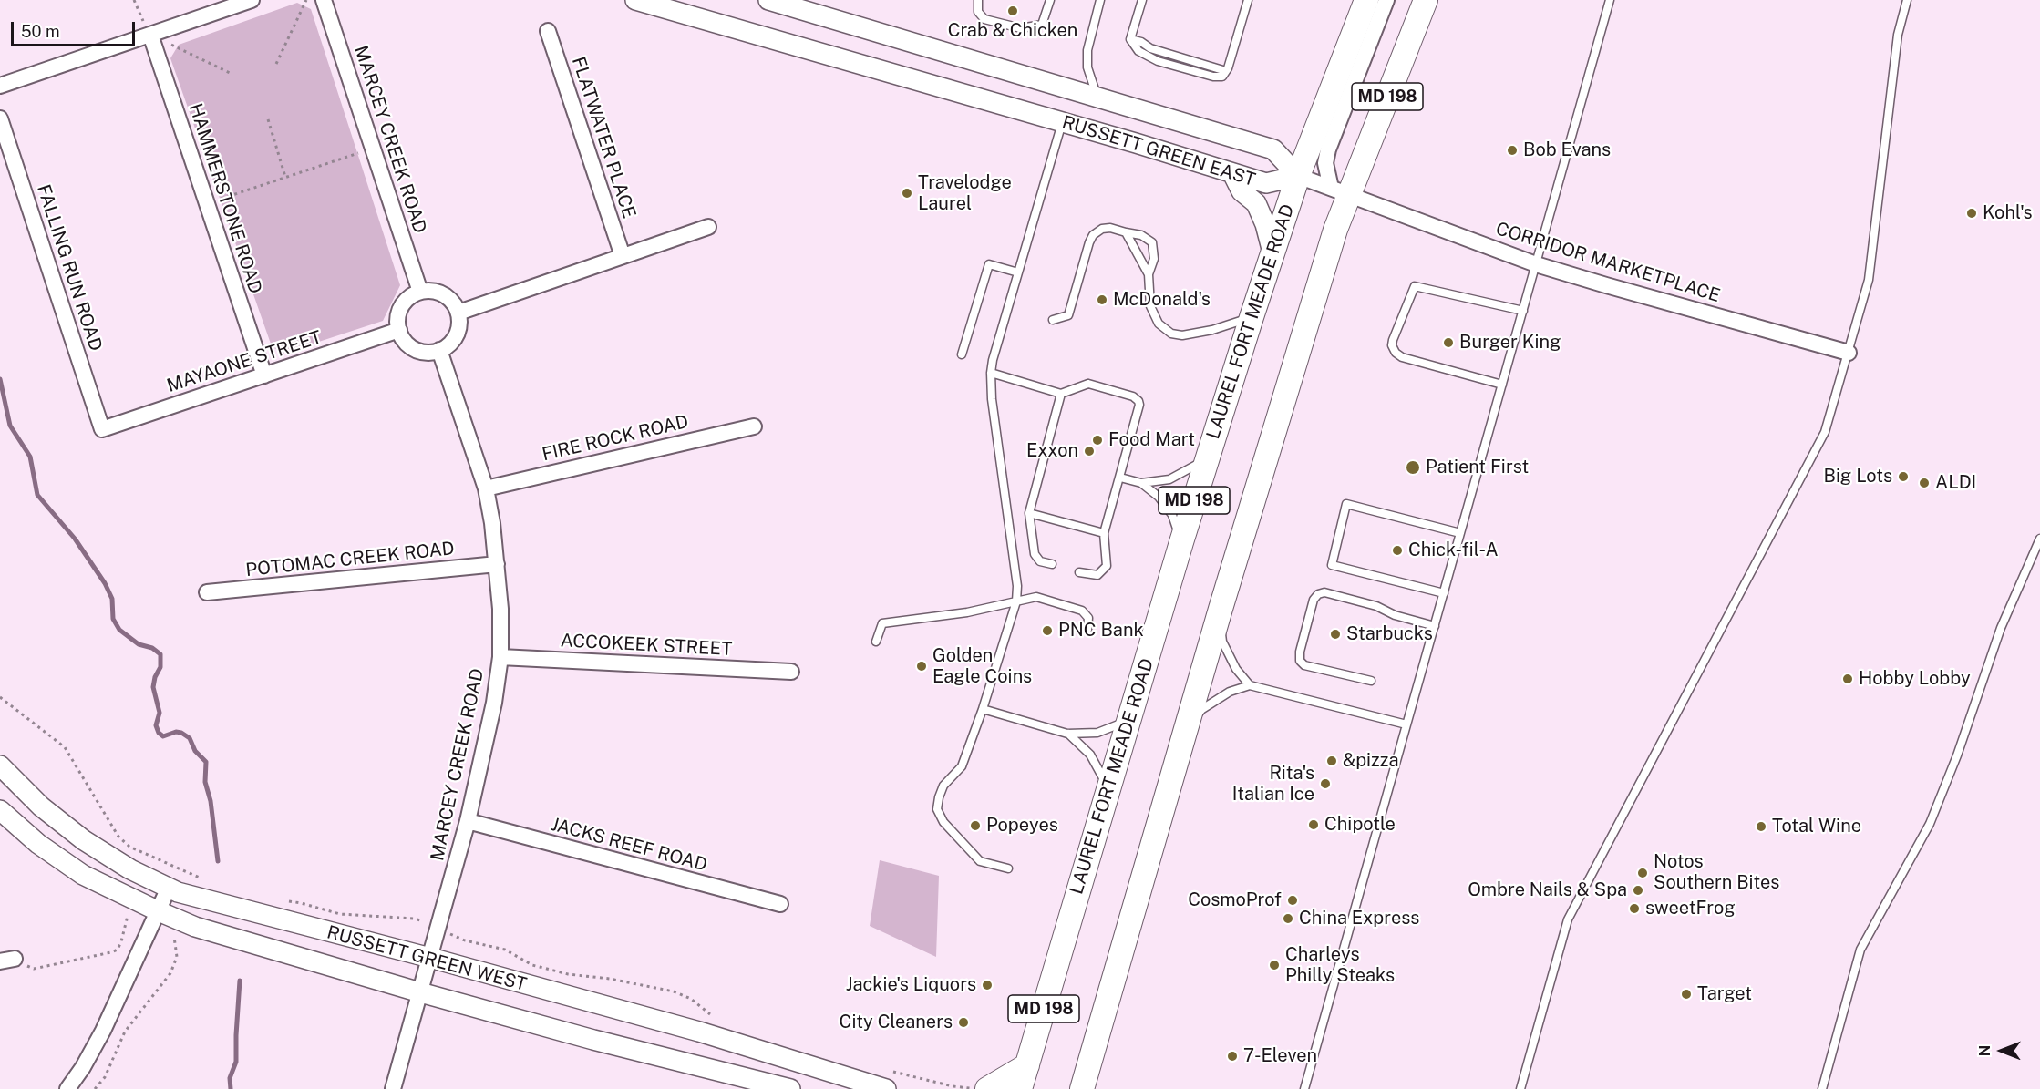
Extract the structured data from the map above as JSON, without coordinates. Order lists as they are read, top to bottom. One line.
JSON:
{"streets":{"main road":["MD 198","LAUREL FORT MEADE ROAD"],"street":["FLATWATER PLACE","MARCEY CREEK ROAD","RUSSETT GREEN EAST","HAMMERSTONE ROAD","CORRIDOR MARKETPLACE","FALLING RUN ROAD","MAYAONE STREET","FIRE ROCK ROAD","POTOMAC CREEK ROAD","ACCOKEEK STREET","JACKS REEF ROAD","RUSSETT GREEN WEST"]},"crossings":[["MD 198","CORRIDOR MARKETPLACE"],["MARCEY CREEK ROAD","MAYAONE STREET"],["MARCEY CREEK ROAD","FIRE ROCK ROAD"],["MARCEY CREEK ROAD","POTOMAC CREEK ROAD"],["MARCEY CREEK ROAD","ACCOKEEK STREET"],["MARCEY CREEK ROAD","JACKS REEF ROAD"],["MARCEY CREEK ROAD","RUSSETT GREEN WEST"],["RUSSETT GREEN EAST","CORRIDOR MARKETPLACE"],["RUSSETT GREEN EAST","LAUREL FORT MEADE ROAD"],["HAMMERSTONE ROAD","MAYAONE STREET"],["CORRIDOR MARKETPLACE","LAUREL FORT MEADE ROAD"],["FALLING RUN ROAD","MAYAONE STREET"]],"places":["Crab & Chicken","Bob Evans","Travelodge Laurel","Kohl's","McDonald's","Burger King","Food Mart","Exxon","Patient First","Big Lots","ALDI","Chick-fil-A","PNC Bank","Starbucks","Golden Eagle Coins","Hobby Lobby","&pizza","Rita's Italian Ice","Chipotle","Popeyes","Total Wine","Notos Southern Bites","Ombre Nails & Spa","CosmoProf","sweetFrog","China Express","Charleys Philly Steaks","Jackie's Liquors","Target","City Cleaners","7-Eleven"],"scale_bar":"50 m","north":"left"}
